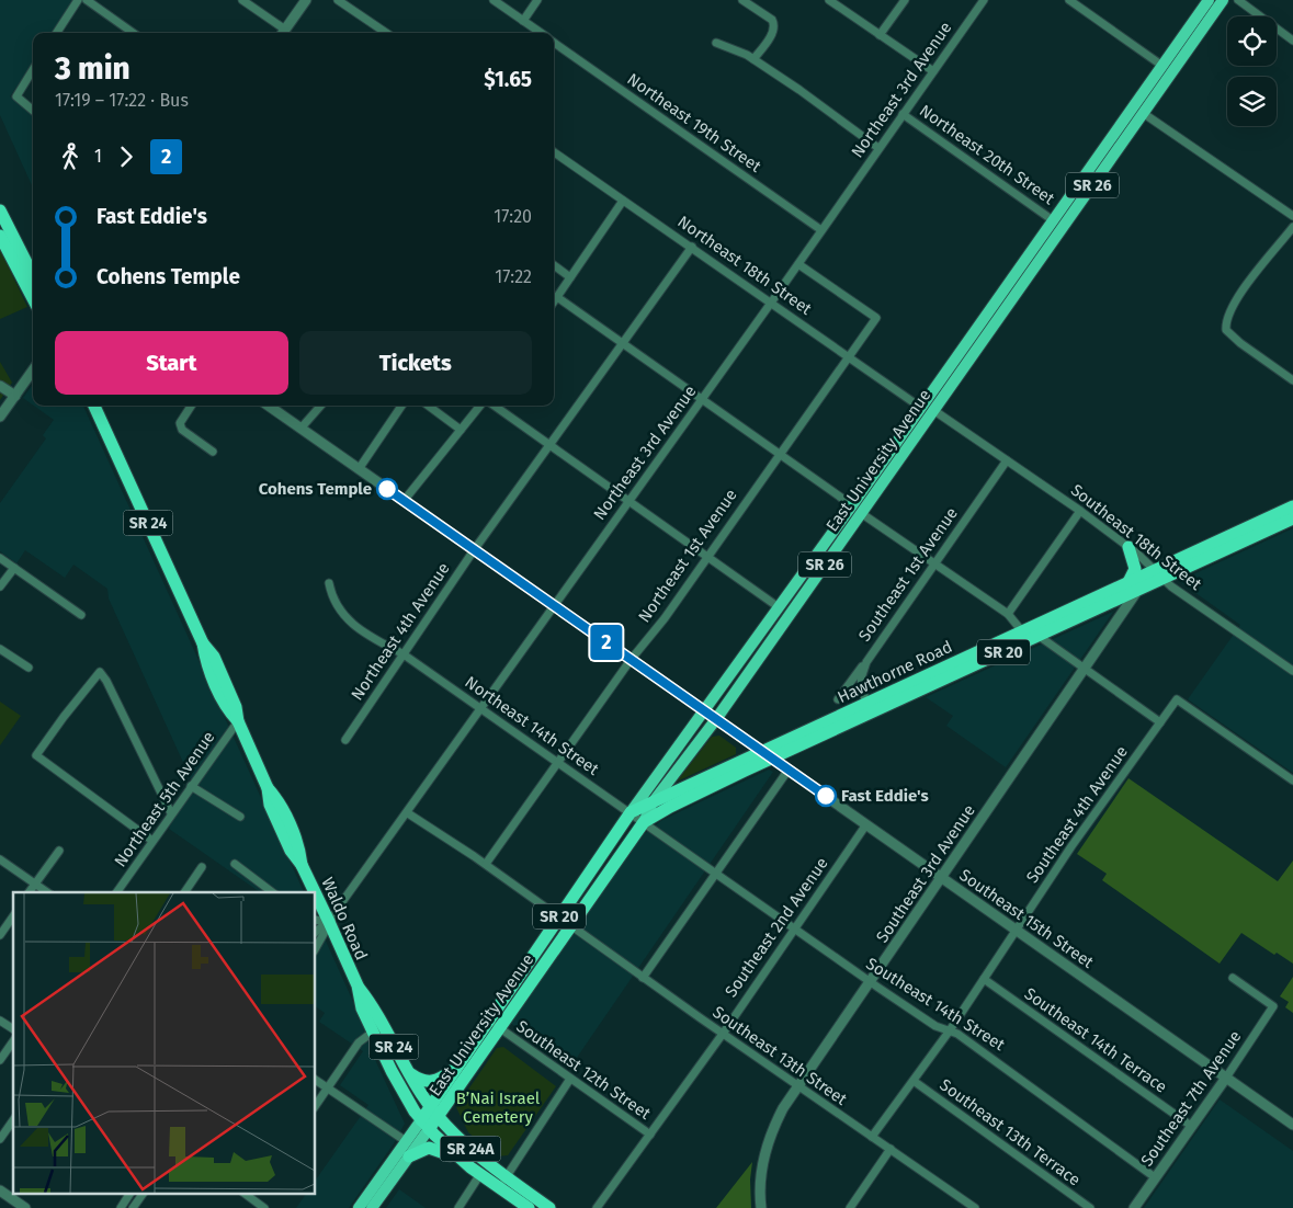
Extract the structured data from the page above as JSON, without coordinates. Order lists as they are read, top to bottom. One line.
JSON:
{"streets":{"highway":["East University Avenue","SR 24","SR 20","Hawthorne Road","Waldo Road","SR 24A"],"main road":["SR 26"],"street":["Northeast 3rd Avenue","Northeast 19th Street","Northeast 20th Street","Northeast 18th Street","Southeast 18th Street","Northeast 1st Avenue","Southeast 1st Avenue","Northeast 4th Avenue","Northeast 14th Street","Northeast 5th Avenue","Southeast 4th Avenue","Southeast 3rd Avenue","Southeast 15th Street","Southeast 2nd Avenue","Southeast 14th Street","Southeast 14th Terrace","Southeast 13th Street","Southeast 12th Street","Southeast 7th Avenue","Southeast 13th Terrace"]},"crossings":[["Northeast 3rd Avenue","Northeast 19th Street"],["Northeast 3rd Avenue","Northeast 20th Street"],["Northeast 3rd Avenue","Northeast 18th Street"],["Northeast 3rd Avenue","Northeast 1st Avenue"],["Northeast 3rd Avenue","Northeast 14th Street"],["Northeast 3rd Avenue","Waldo Road"],["Northeast 3rd Avenue","Southeast 13th Street"],["Northeast 20th Street","East University Avenue"],["Northeast 18th Street","East University Avenue"],["Northeast 18th Street","Northeast 1st Avenue"],["Northeast 18th Street","Northeast 4th Avenue"],["East University Avenue","Southeast 18th Street"],["East University Avenue","Hawthorne Road"],["East University Avenue","Northeast 14th Street"],["East University Avenue","Waldo Road"],["East University Avenue","Southeast 15th Street"],["East University Avenue","Southeast 14th Street"],["East University Avenue","Southeast 13th Street"],["East University Avenue","Southeast 12th Street"],["East University Avenue","SR 24A"],["Southeast 18th Street","Southeast 1st Avenue"],["Southeast 18th Street","Hawthorne Road"],["Northeast 1st Avenue","Northeast 14th Street"],["Northeast 1st Avenue","Southeast 13th Street"],["Southeast 1st Avenue","Hawthorne Road"],["Northeast 4th Avenue","Northeast 14th Street"],["Hawthorne Road","Northeast 14th Street"],["Hawthorne Road","Southeast 3rd Avenue"],["Hawthorne Road","Southeast 15th Street"],["Hawthorne Road","Southeast 14th Street"],["Northeast 14th Street","Southeast 14th Street"],["Northeast 5th Avenue","Waldo Road"],["Southeast 4th Avenue","Southeast 15th Street"],["Southeast 4th Avenue","Southeast 14th Street"],["Southeast 4th Avenue","Southeast 14th Terrace"],["Southeast 4th Avenue","Southeast 13th Street"],["Southeast 4th Avenue","Southeast 13th Terrace"],["Southeast 3rd Avenue","Southeast 15th Street"],["Southeast 3rd Avenue","Southeast 14th Street"],["Southeast 3rd Avenue","Southeast 13th Street"],["Waldo Road","SR 24A"],["Southeast 15th Street","Southeast 2nd Avenue"],["Southeast 15th Street","Southeast 7th Avenue"],["Southeast 2nd Avenue","Southeast 14th Street"],["Southeast 2nd Avenue","Southeast 13th Street"],["Southeast 2nd Avenue","Southeast 12th Street"],["Southeast 14th Street","Southeast 7th Avenue"],["Southeast 14th Terrace","Southeast 7th Avenue"]],"parks":["B’Nai Israel Cemetery"],"places":["Cohens Temple","Fast Eddie's"],"lines":["bus line 2"],"page":{"on_map":"2","heading":["3 min","17:19 – 17:22 · Bus","$1.65"],"legs":["1","2"],"list":[{"name":"Fast Eddie's","value":"17:20"},{"name":"Cohens Temple","value":"17:22"}],"buttons":["Start","Tickets"]}}
